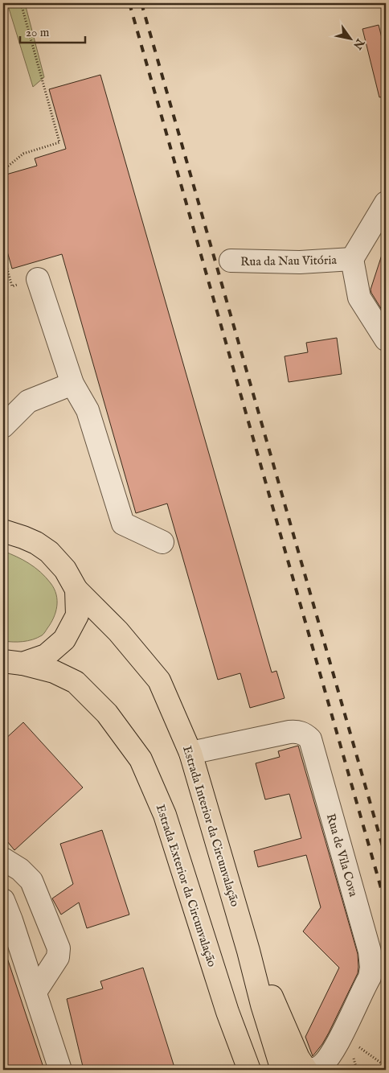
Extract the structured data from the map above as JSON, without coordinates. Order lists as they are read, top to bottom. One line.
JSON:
{"streets":{"main road":["Estrada Interior da Circunvalação","Estrada Exterior da Circunvalação"],"street":["Rua da Nau Vitória","Rua de Vila Cova"]},"crossings":[["Estrada Interior da Circunvalação","Rua de Vila Cova"]],"scale_bar":"20 m","north":"bottom right"}
